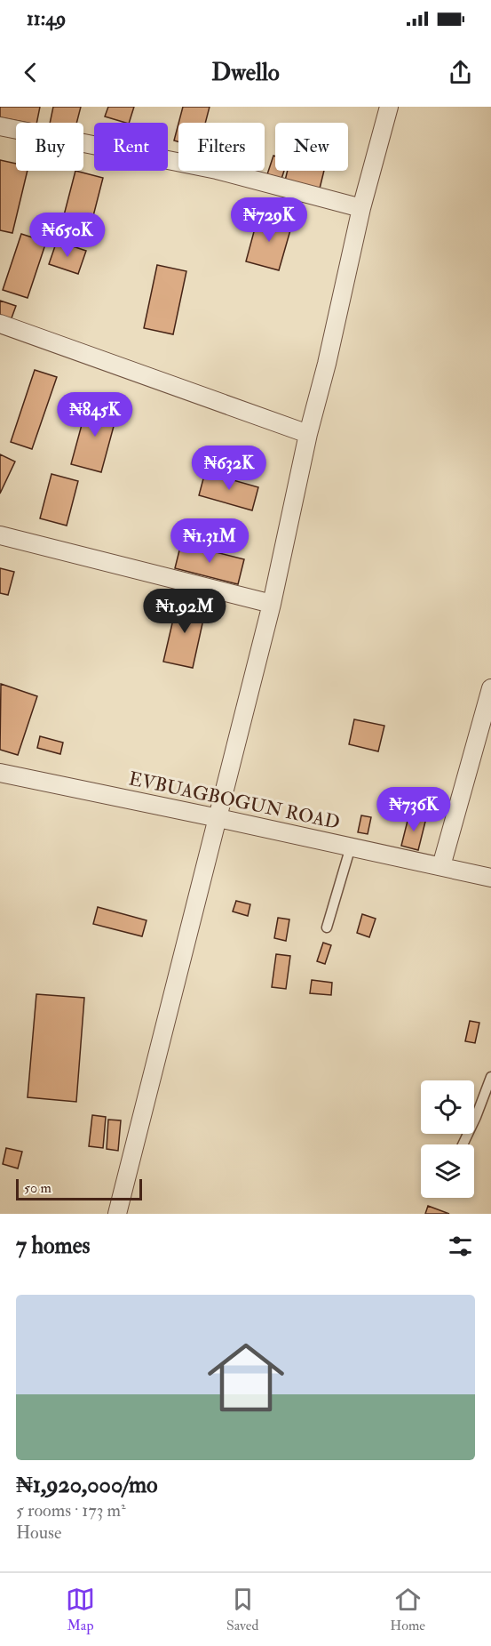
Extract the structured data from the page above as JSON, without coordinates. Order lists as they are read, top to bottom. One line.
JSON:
{"streets":{"street":["EVBUAGBOGUN ROAD"]},"scale_bar":"50 m","page":{"status":"11:49","header":"Dwello","chip":["Buy","Rent","Filters","New"],"price":["₦729K","₦650K","₦845K","₦632K","₦1.31M","₦1.92M","₦736K"],"scale":"50 m","heading":"7 homes","list":[{"name":"₦1,920,000/mo","note":"5 rooms · 173 m² · House"}],"tabs":["Map","Saved","Home"]}}
